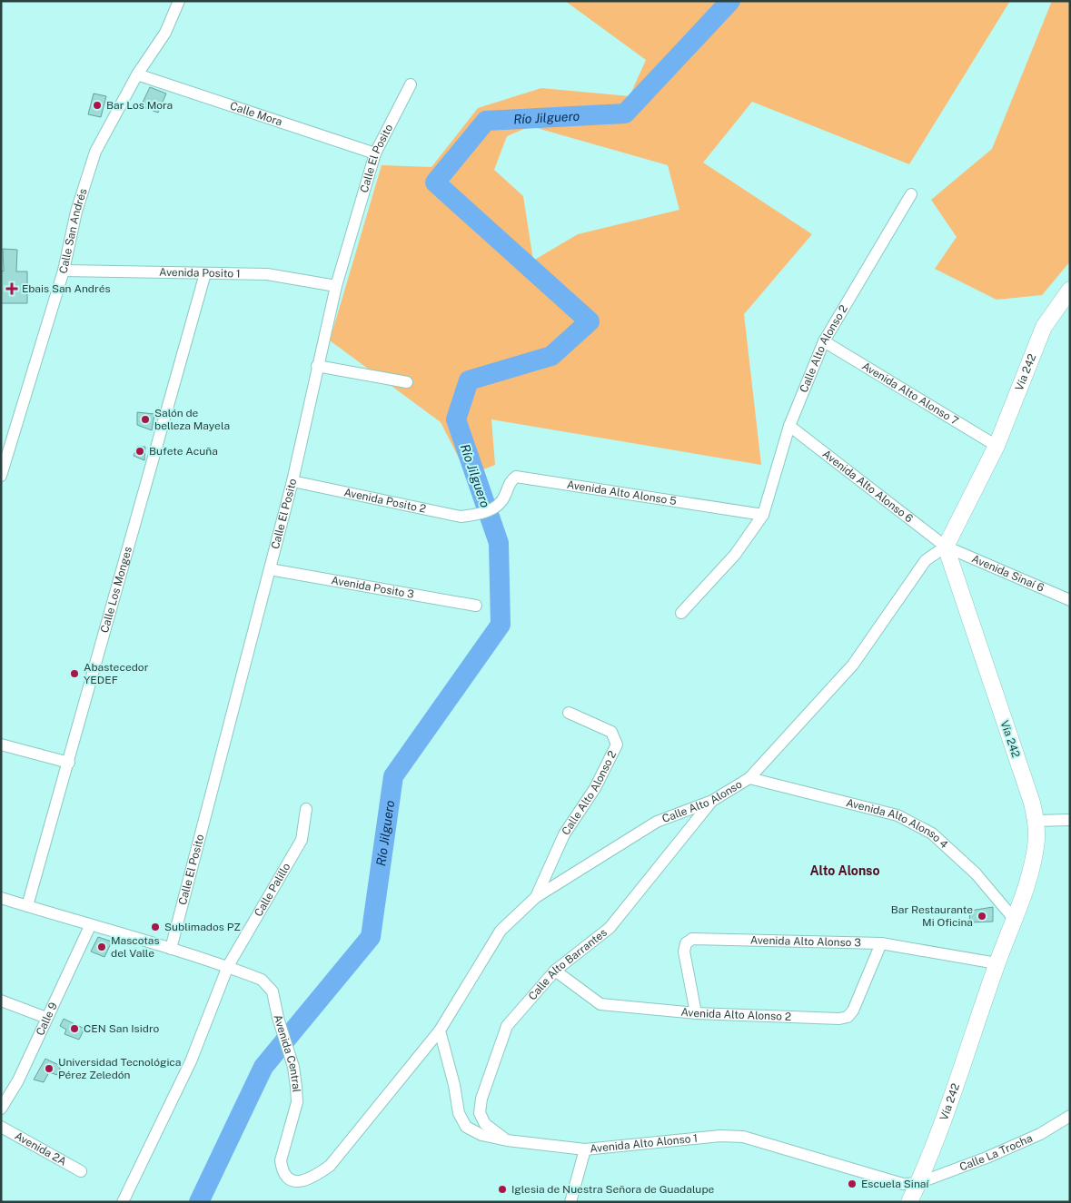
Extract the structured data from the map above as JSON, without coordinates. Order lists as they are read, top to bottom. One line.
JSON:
{"streets":{"main road":["Vía 242"],"street":["Calle Mora","Calle El Posito","Calle San Andrés","Avenida Posito 1","Calle Alto Alonso 2","Avenida Alto Alonso 7","Avenida Alto Alonso 6","Avenida Alto Alonso 5","Avenida Posito 2","Avenida Sinaí 6","Avenida Posito 3","Calle Los Monges","Calle Alto Alonso","Avenida Alto Alonso 4","Calle Palillo","Avenida Alto Alonso 3","Calle Alto Barrantes","Avenida Alto Alonso 2","Calle 9","Avenida Central","Avenida Alto Alonso 1","Avenida 2A","Calle La Trocha"]},"crossings":[["Calle Mora","Calle El Posito"],["Calle Mora","Calle San Andrés"],["Calle El Posito","Avenida Posito 1"],["Calle El Posito","Avenida Posito 2"],["Calle El Posito","Avenida Posito 3"],["Calle El Posito","Avenida Central"],["Calle San Andrés","Avenida Posito 1"],["Avenida Posito 1","Calle Los Monges"],["Calle Alto Alonso 2","Avenida Alto Alonso 7"],["Calle Alto Alonso 2","Avenida Alto Alonso 6"],["Calle Alto Alonso 2","Avenida Alto Alonso 5"],["Calle Alto Alonso 2","Calle Alto Alonso"],["Vía 242","Avenida Alto Alonso 7"],["Vía 242","Avenida Alto Alonso 6"],["Vía 242","Avenida Sinaí 6"],["Vía 242","Calle Alto Alonso"],["Vía 242","Avenida Alto Alonso 4"],["Vía 242","Avenida Alto Alonso 3"],["Vía 242","Avenida Alto Alonso 1"],["Vía 242","Calle La Trocha"],["Avenida Alto Alonso 6","Avenida Sinaí 6"],["Avenida Alto Alonso 6","Calle Alto Alonso"],["Avenida Alto Alonso 5","Avenida Posito 2"],["Avenida Sinaí 6","Calle Alto Alonso"],["Calle Los Monges","Avenida Central"],["Calle Alto Alonso","Avenida Alto Alonso 4"],["Calle Alto Alonso","Calle Alto Barrantes"],["Calle Alto Alonso","Avenida Central"],["Calle Alto Alonso","Avenida Alto Alonso 1"],["Calle Palillo","Avenida Central"],["Avenida Alto Alonso 3","Avenida Alto Alonso 2"],["Calle Alto Barrantes","Avenida Alto Alonso 2"],["Calle Alto Barrantes","Avenida Alto Alonso 1"],["Calle 9","Avenida Central"],["Avenida Central","Avenida Alto Alonso 1"],["Avenida Alto Alonso 1","Calle La Trocha"]],"districts":["Alto Alonso"],"water":["Río Jilguero"],"places":{"other":["Bar Los Mora","Salón de belleza Mayela","Bufete Acuña","Abastecedor YEDEF","Bar Restaurante Mi Oficina","Sublimados PZ","Mascotas del Valle","CEN San Isidro","Universidad Tecnológica Pérez Zeledón","Escuela Sinaí","Iglesia de Nuestra Señora de Guadalupe"],"health":["Ebais San Andrés"]}}
